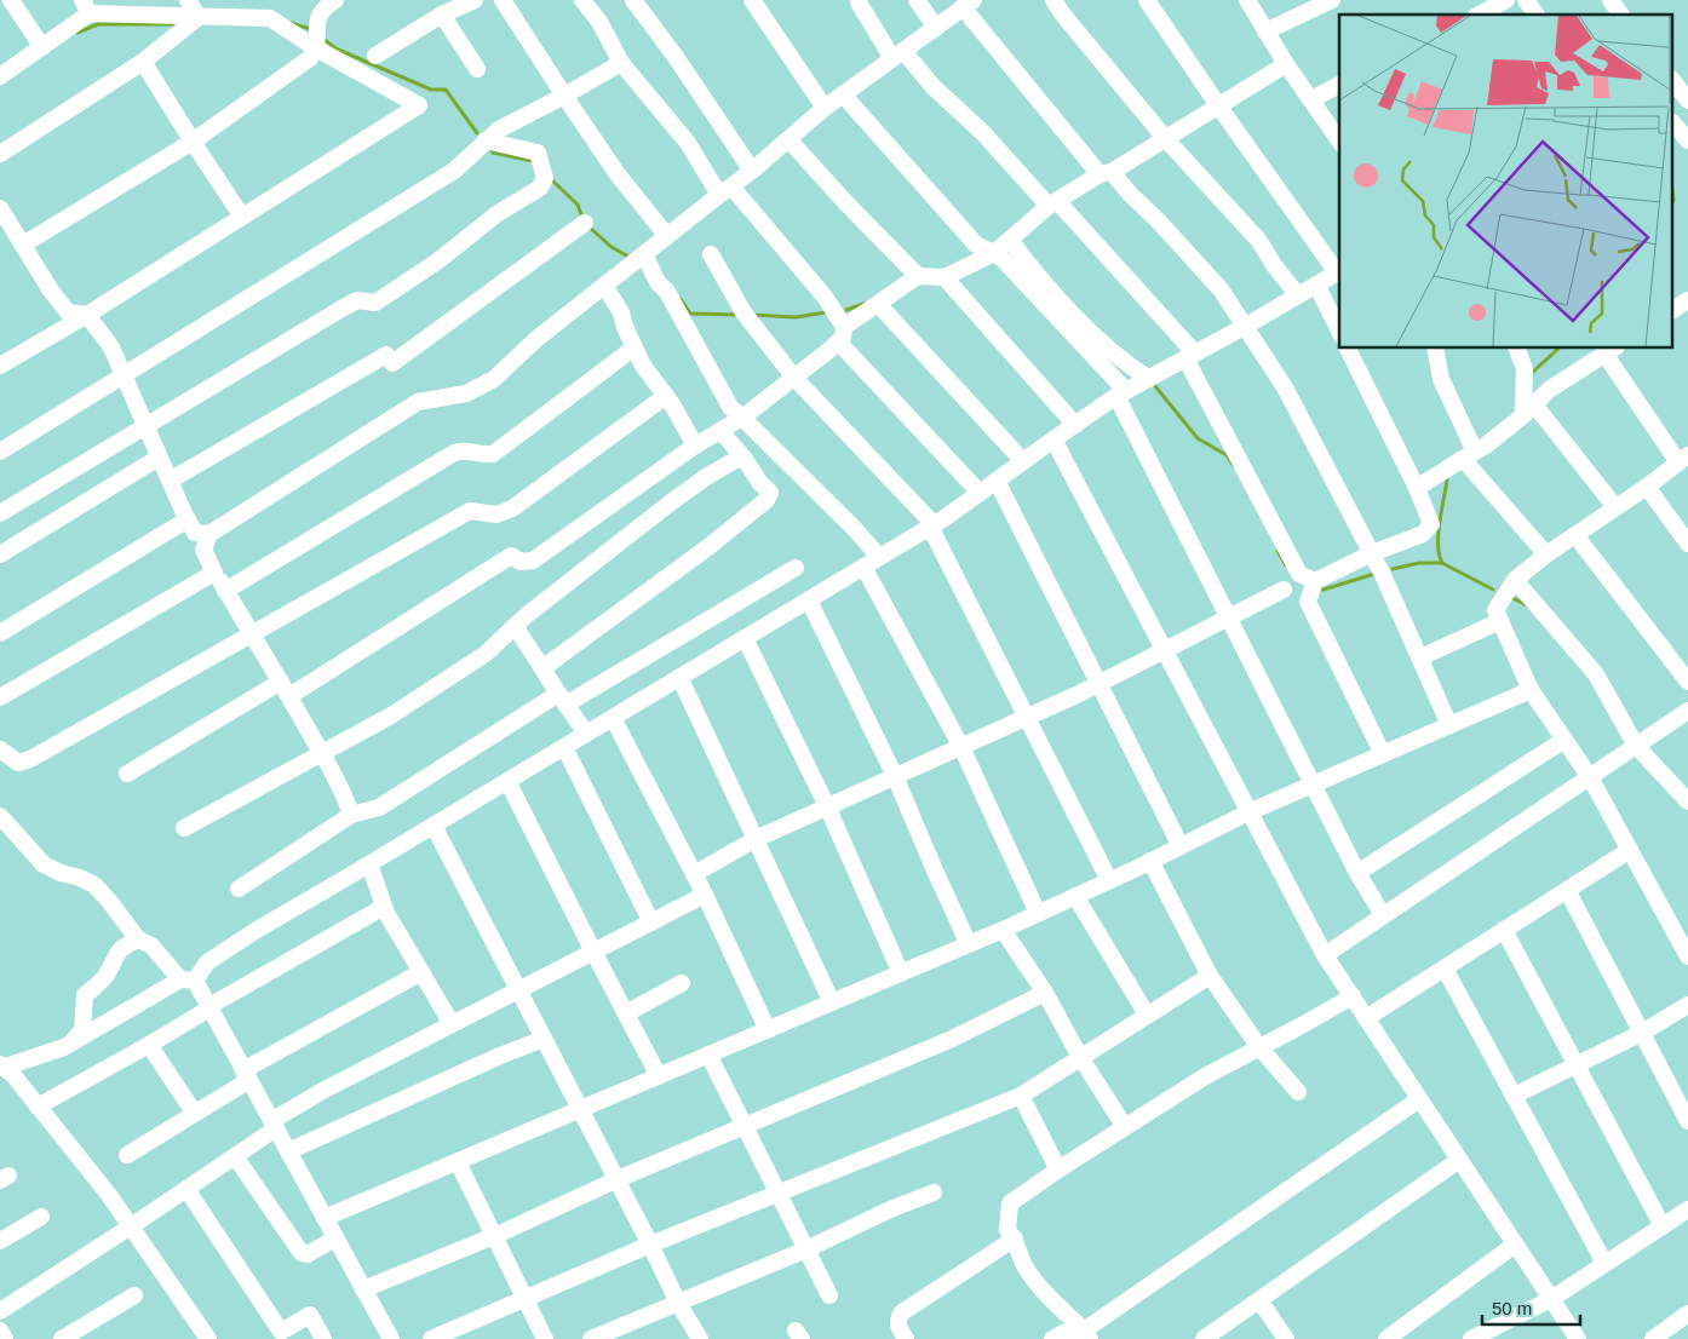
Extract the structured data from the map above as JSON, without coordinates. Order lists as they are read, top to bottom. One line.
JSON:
{"scale_bar":"50 m"}
